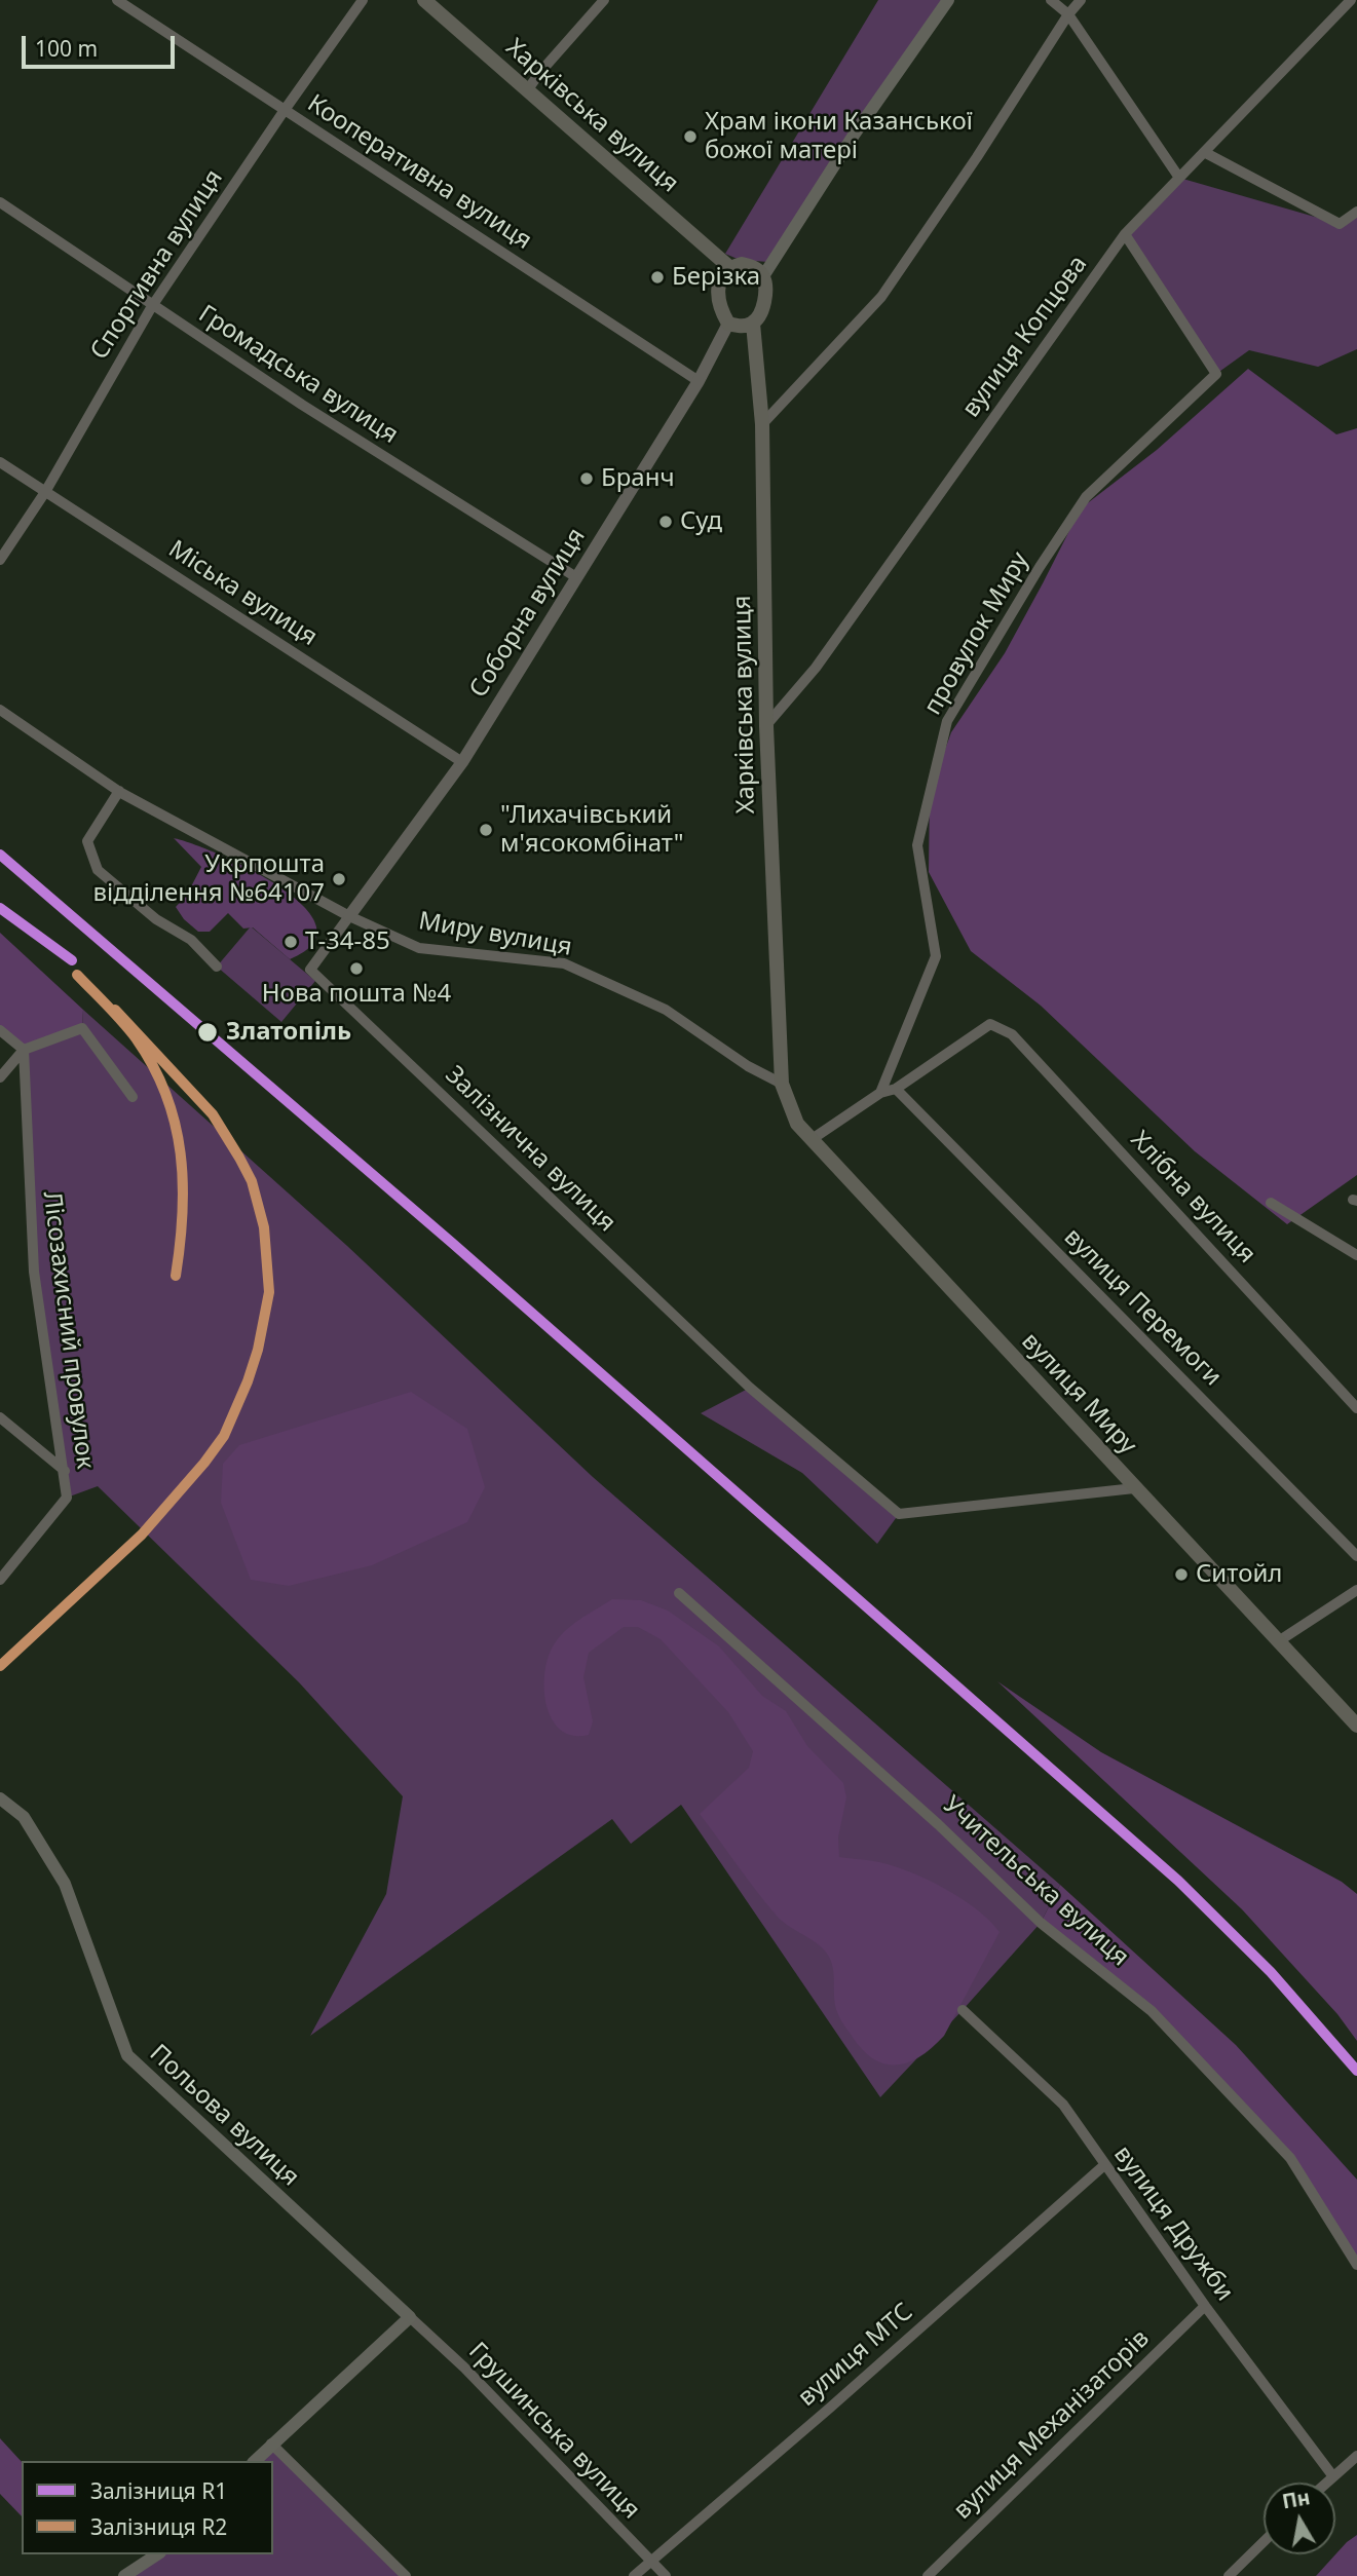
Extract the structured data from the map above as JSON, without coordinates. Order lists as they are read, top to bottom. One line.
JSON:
{"streets":{"main road":["Харківська вулиця","вулиця Миру","Польова вулиця"],"street":["Кооперативна вулиця","Спортивна вулиця","вулиця Копцова","Громадська вулиця","Міська вулиця","Соборна вулиця","провулок Миру","Миру вулиця","Залізнична вулиця","Хлібна вулиця","вулиця Перемоги","Лісозахисний провулок","Учительська вулиця","вулиця Дружби","вулиця МТС","вулиця Механізаторів","Грушинська вулиця"]},"crossings":[["Харківська вулиця","вулиця Копцова"],["Харківська вулиця","Соборна вулиця"],["Харківська вулиця","Миру вулиця"],["Харківська вулиця","вулиця Миру"],["Кооперативна вулиця","Спортивна вулиця"],["Кооперативна вулиця","Соборна вулиця"],["Спортивна вулиця","Громадська вулиця"],["Спортивна вулиця","Міська вулиця"],["вулиця Копцова","провулок Миру"],["Громадська вулиця","Соборна вулиця"],["Міська вулиця","Соборна вулиця"],["Соборна вулиця","Миру вулиця"],["Соборна вулиця","Залізнична вулиця"],["Миру вулиця","Залізнична вулиця"],["Миру вулиця","вулиця Миру"],["Залізнична вулиця","вулиця Миру"],["Хлібна вулиця","вулиця Перемоги"],["Польова вулиця","Грушинська вулиця"],["вулиця Дружби","вулиця МТС"],["вулиця Дружби","вулиця Механізаторів"],["вулиця МТС","Грушинська вулиця"]],"places":["Храм ікони Казанської божої матері","Берізка","Бранч","Суд","\"Лихачівський м'ясокомбінат\"","Укрпошта відділення №64107","Т-34-85","Нова пошта №4","Златопіль","Ситойл"],"lines":["rail line R1","rail line R2"],"legend":["Залізниця R1","Залізниця R2"],"scale_bar":"100 m","north":"top"}
